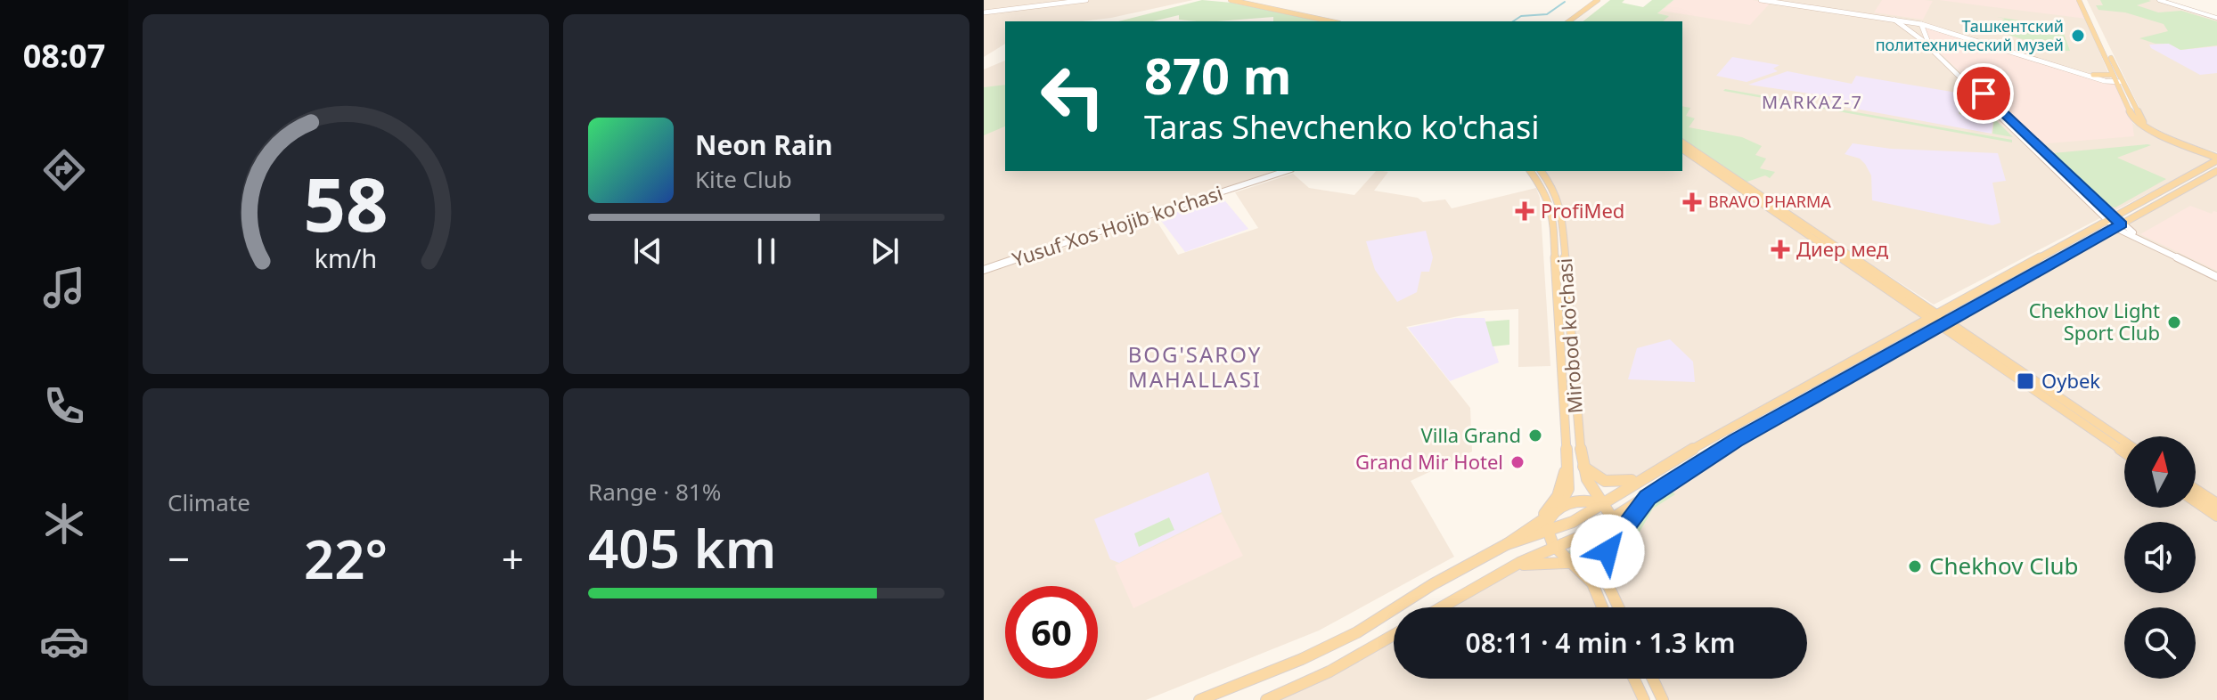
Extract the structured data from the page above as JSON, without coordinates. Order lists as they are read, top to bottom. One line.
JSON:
{"streets":{"main road":["Yusuf Xos Hojib ko'chasi","Mirobod ko'chasi"]},"districts":["MARKAZ-7","BOG'SAROY MAHALLASI"],"places":{"other":["Ташкентский политехнический музей","Chekhov Light Sport Club","Villa Grand","Grand Mir Hotel","Chekhov Club"],"health":["BRAVO PHARMA","ProfiMed","Диер мед"],"transit":["Oybek"]},"north":"top","page":{"tabs":"08:07","turn":["870 m","Taras Shevchenko ko'chasi"],"song":["Neon Rain","Kite Club"],"tile":["Climate",["Range · 81%","405 km"]],"heat":["−","22°","+"],"limit":"60","trip":"08:11 · 4 min · 1.3 km","gauge":["58","km/h"]}}
